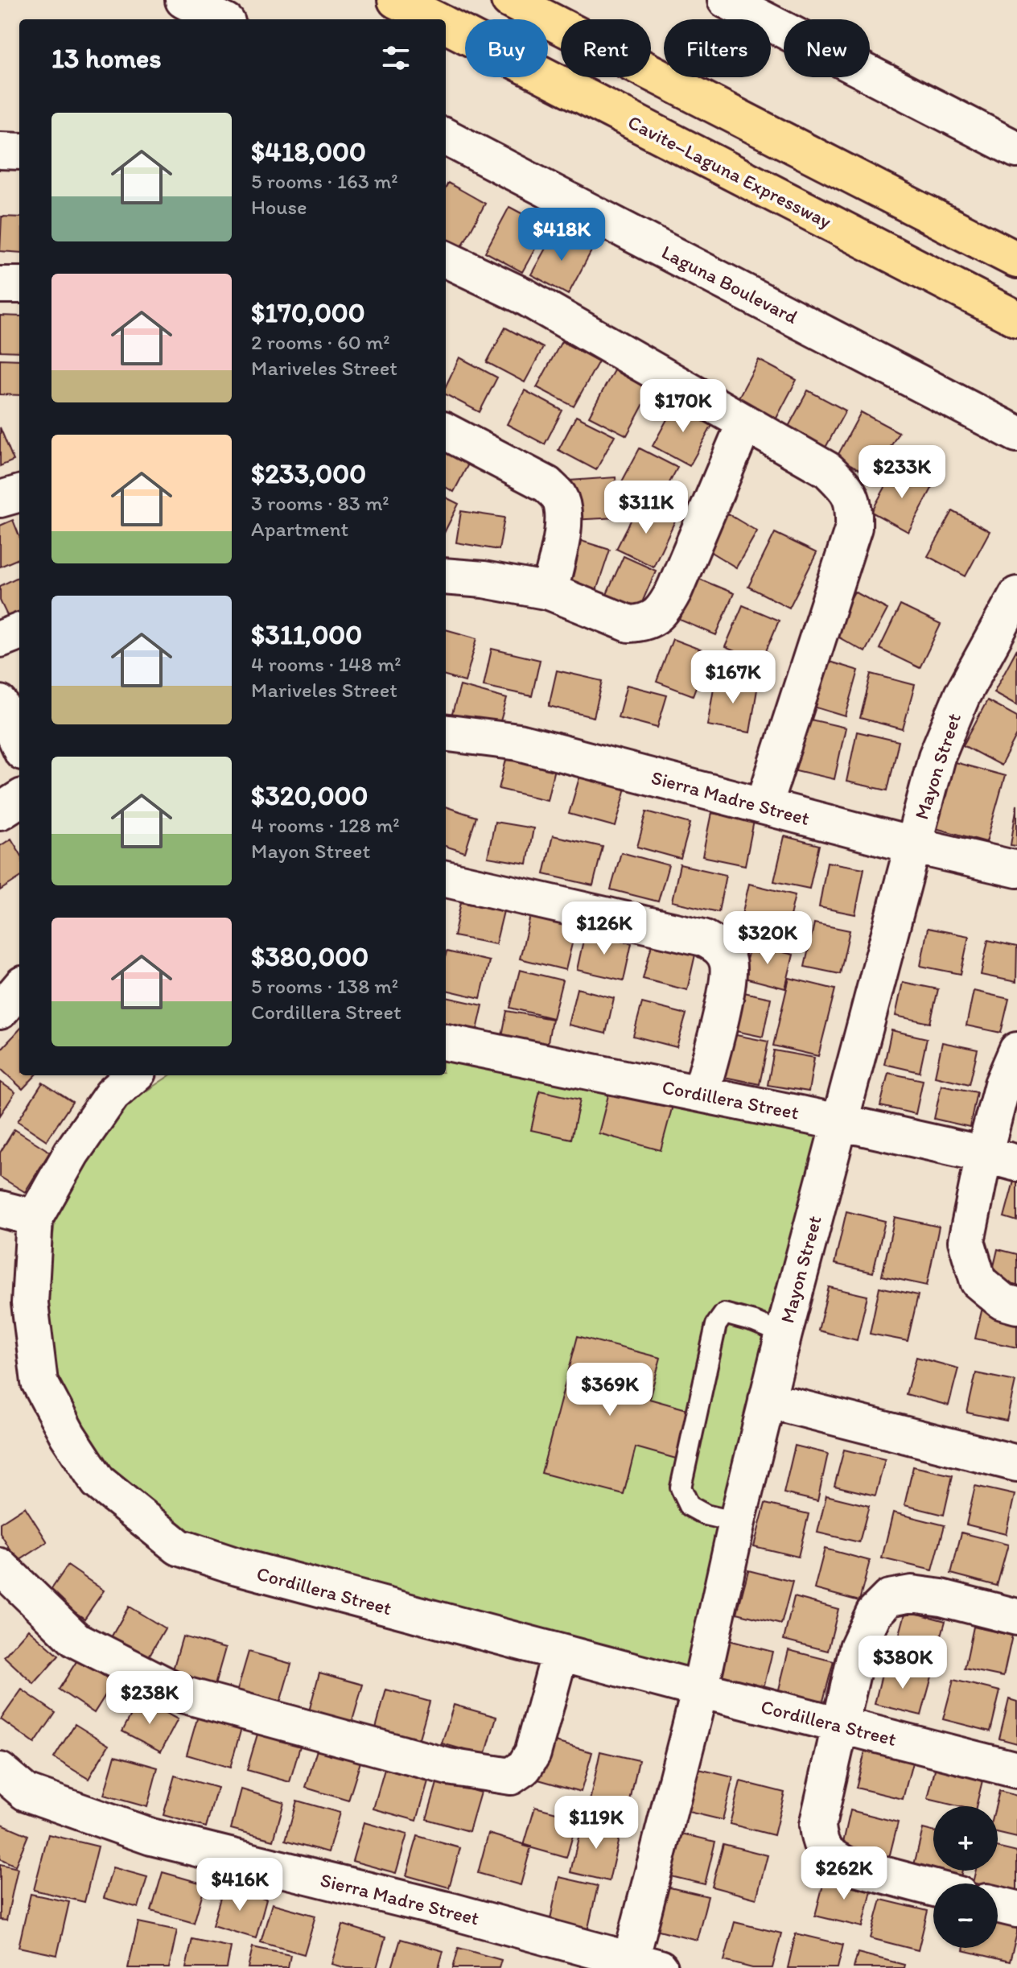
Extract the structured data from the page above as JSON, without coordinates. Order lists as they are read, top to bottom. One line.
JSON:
{"streets":{"highway":["Cavite–Laguna Expressway"],"street":["Laguna Boulevard","Mayon Street","Sierra Madre Street","Cordillera Street"]},"crossings":[["Mayon Street","Sierra Madre Street"],["Mayon Street","Cordillera Street"]],"page":{"chip":["Buy","Rent","Filters","New"],"heading":"13 homes","list":[{"name":"$418,000","note":"5 rooms · 163 m² · House"},{"name":"$170,000","note":"2 rooms · 60 m² · Mariveles Street"},{"name":"$233,000","note":"3 rooms · 83 m² · Apartment"},{"name":"$311,000","note":"4 rooms · 148 m² · Mariveles Street"},{"name":"$320,000","note":"4 rooms · 128 m² · Mayon Street"},{"name":"$380,000","note":"5 rooms · 138 m² · Cordillera Street"}],"price":["$418K","$170K","$233K","$311K","$167K","$126K","$320K","$369K","$380K","$238K","$119K","$262K","$416K"],"map_buttons":["+","−"]}}
